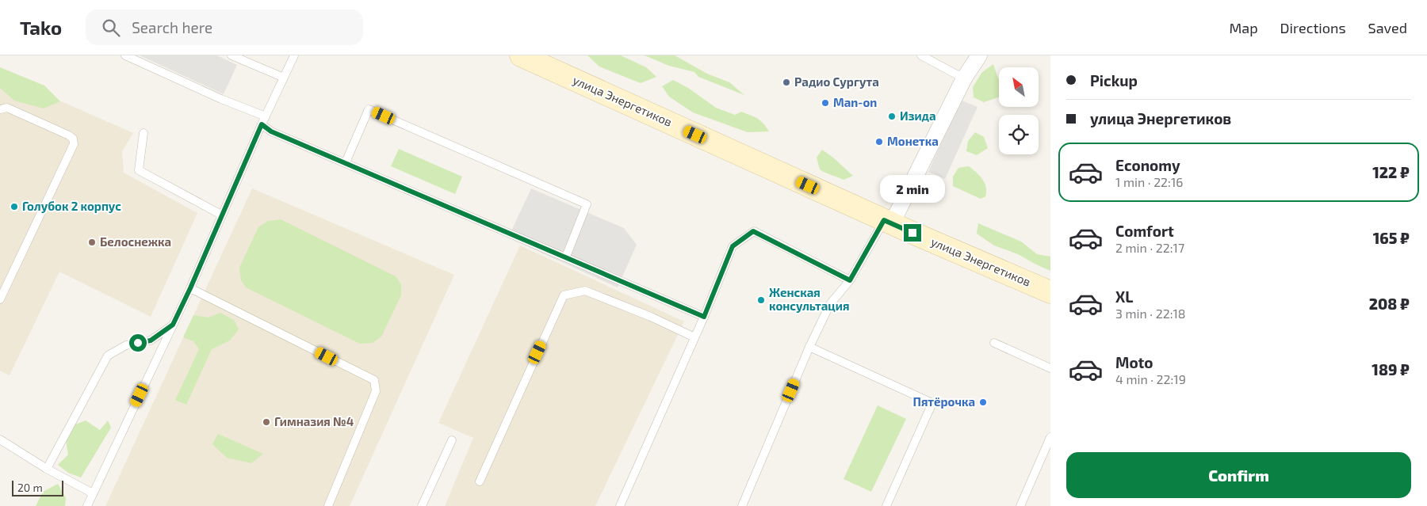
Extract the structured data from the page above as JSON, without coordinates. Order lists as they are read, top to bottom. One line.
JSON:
{"streets":{"main road":["улица Энергетиков"]},"places":["Радио Сургута","Man-on","Изида","Монетка","Голубок 2 корпус","Белоснежка","Женская консультация","Пятёрочка","Гимназия №4"],"scale_bar":"20 m","north":"top left","page":{"header":"Tako","search":"Search here","nav":["Map","Directions","Saved"],"banner":["Pickup","улица Энергетиков"],"list":[{"name":"Economy","note":"1 min · 22:16","value":"122 ₽"},{"name":"Comfort","note":"2 min · 22:17","value":"165 ₽"},{"name":"XL","note":"3 min · 22:18","value":"208 ₽"},{"name":"Moto","note":"4 min · 22:19","value":"189 ₽"}],"bubble":"2 min","buttons":"Confirm","scale":"20 m"}}
